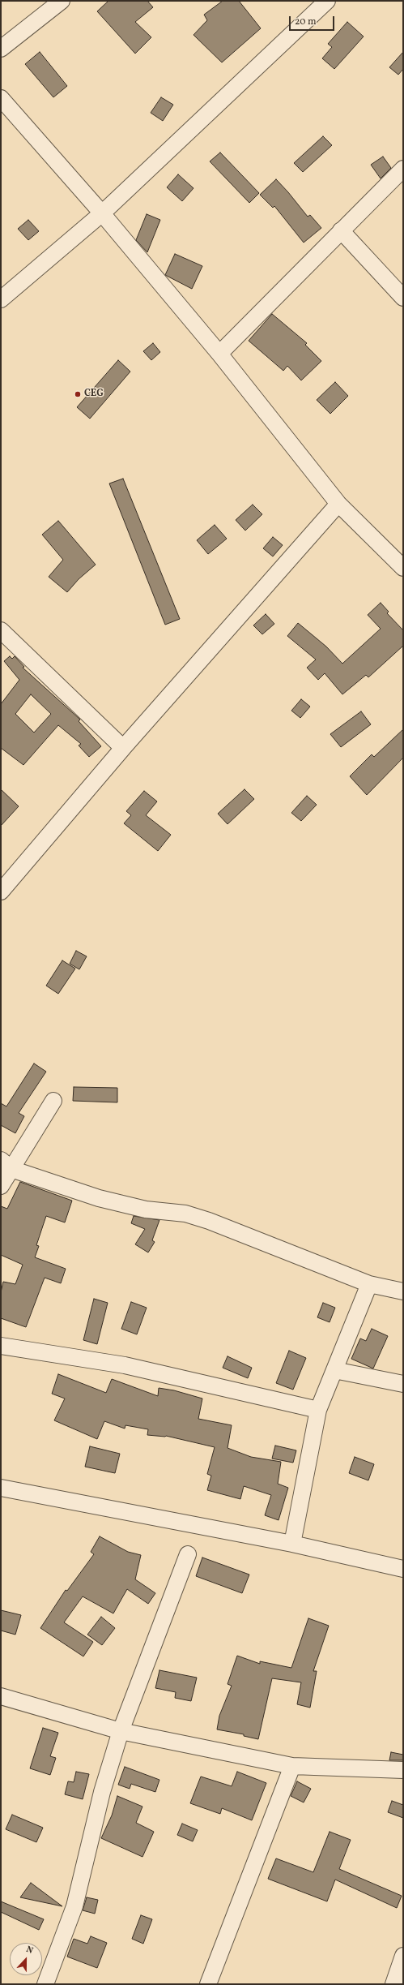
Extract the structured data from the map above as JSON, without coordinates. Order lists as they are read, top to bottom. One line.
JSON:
{"places":["CEG"],"scale_bar":"20 m","north":"top"}
